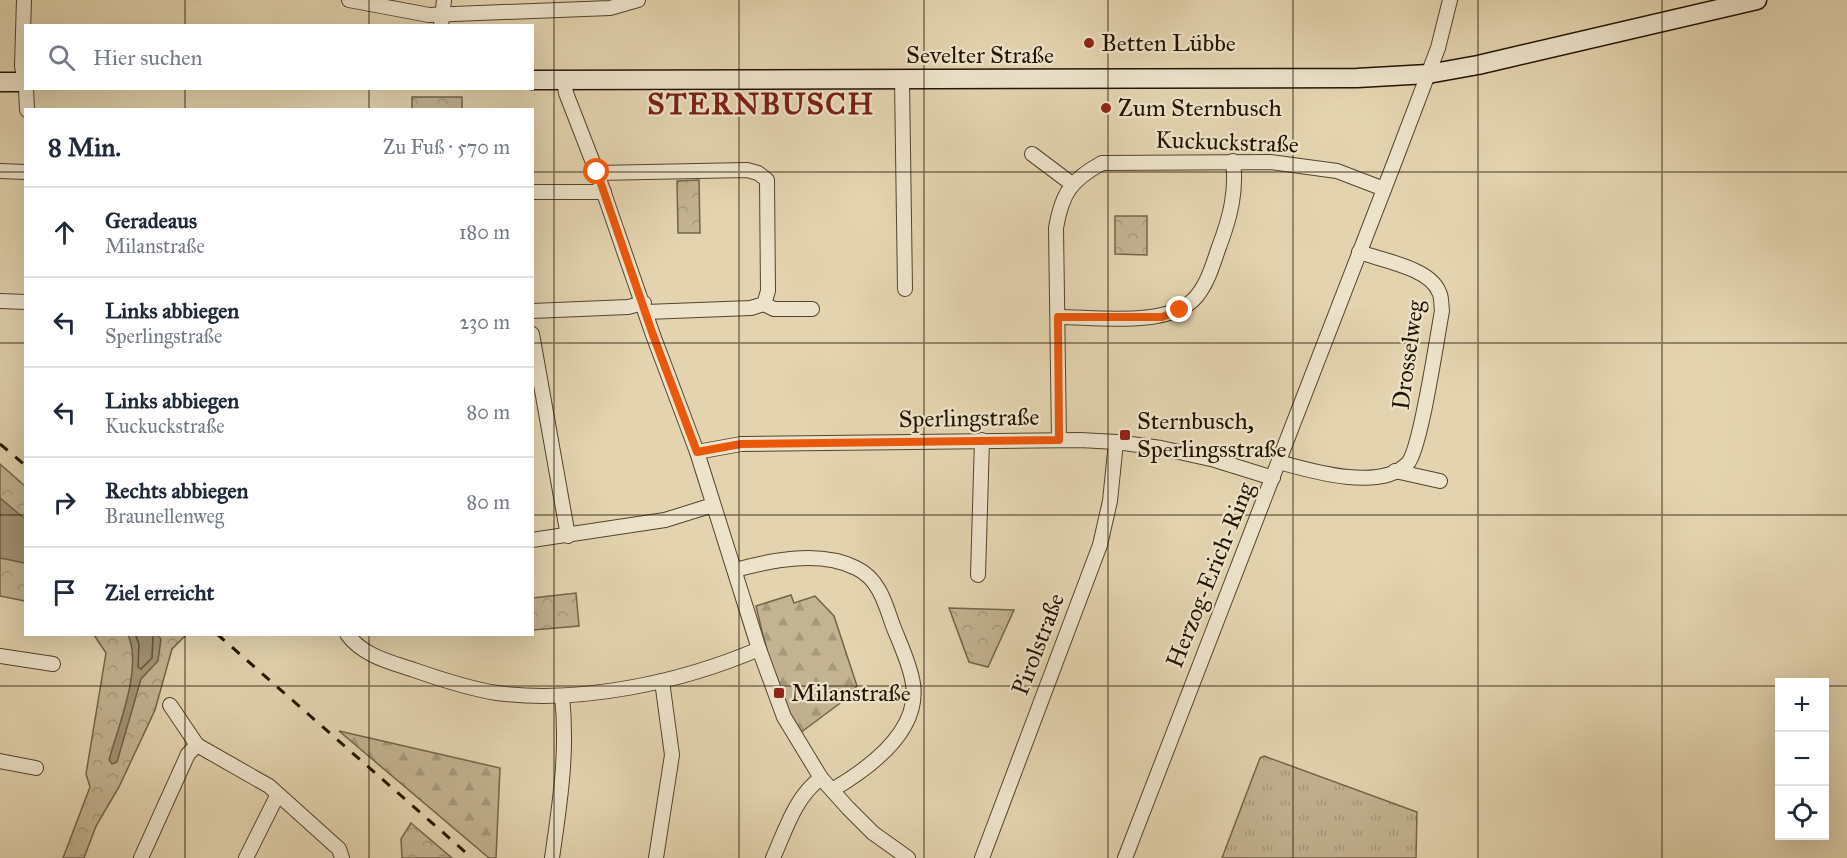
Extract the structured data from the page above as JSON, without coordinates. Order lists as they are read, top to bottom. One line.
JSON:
{"streets":{"street":["Sevelter Straße","Kuckuckstraße","Drosselweg","Sperlingstraße","Herzog-Erich-Ring","Pirolstraße"]},"crossings":[["Sevelter Straße","Herzog-Erich-Ring"],["Kuckuckstraße","Sperlingstraße"],["Kuckuckstraße","Herzog-Erich-Ring"],["Drosselweg","Herzog-Erich-Ring"],["Sperlingstraße","Herzog-Erich-Ring"],["Sperlingstraße","Pirolstraße"]],"districts":["STERNBUSCH"],"places":{"other":["Betten Lübbe","Zum Sternbusch"],"transit":["Sternbusch, Sperlingsstraße","Milanstraße"]},"page":{"search":"Hier suchen","heading":["8 Min.","Zu Fuß · 570 m"],"list":[["Geradeaus","Milanstraße","180 m"],["Links abbiegen","Sperlingstraße","230 m"],["Links abbiegen","Kuckuckstraße","80 m"],["Rechts abbiegen","Braunellenweg","80 m"],"Ziel erreicht"],"map_buttons":["+","−"]}}
